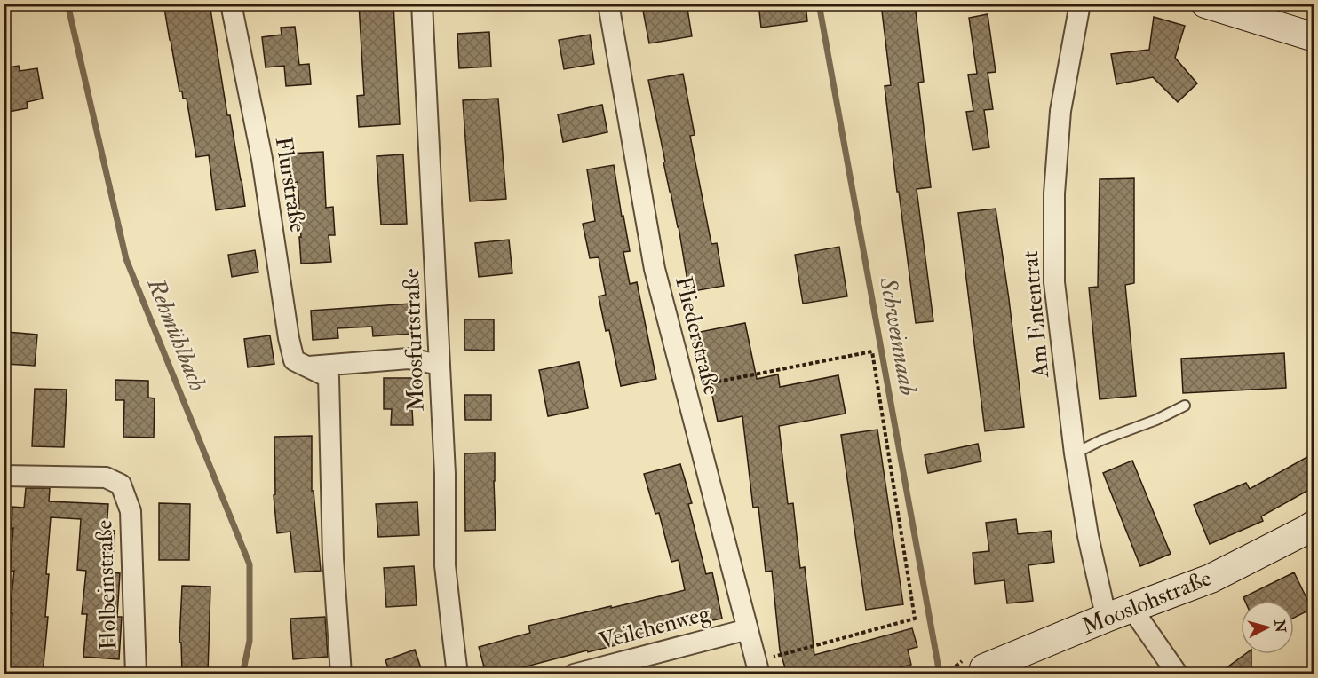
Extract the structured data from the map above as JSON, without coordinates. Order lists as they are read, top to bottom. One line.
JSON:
{"streets":{"street":["Flurstraße","Am Ententrat","Fliederstraße","Moosfurtstraße","Holbeinstraße","Mooslohstraße","Veilchenweg"]},"crossings":[["Am Ententrat","Mooslohstraße"],["Fliederstraße","Veilchenweg"]],"water":["Rehmühlbach","Schweinnaab"],"north":"right"}
